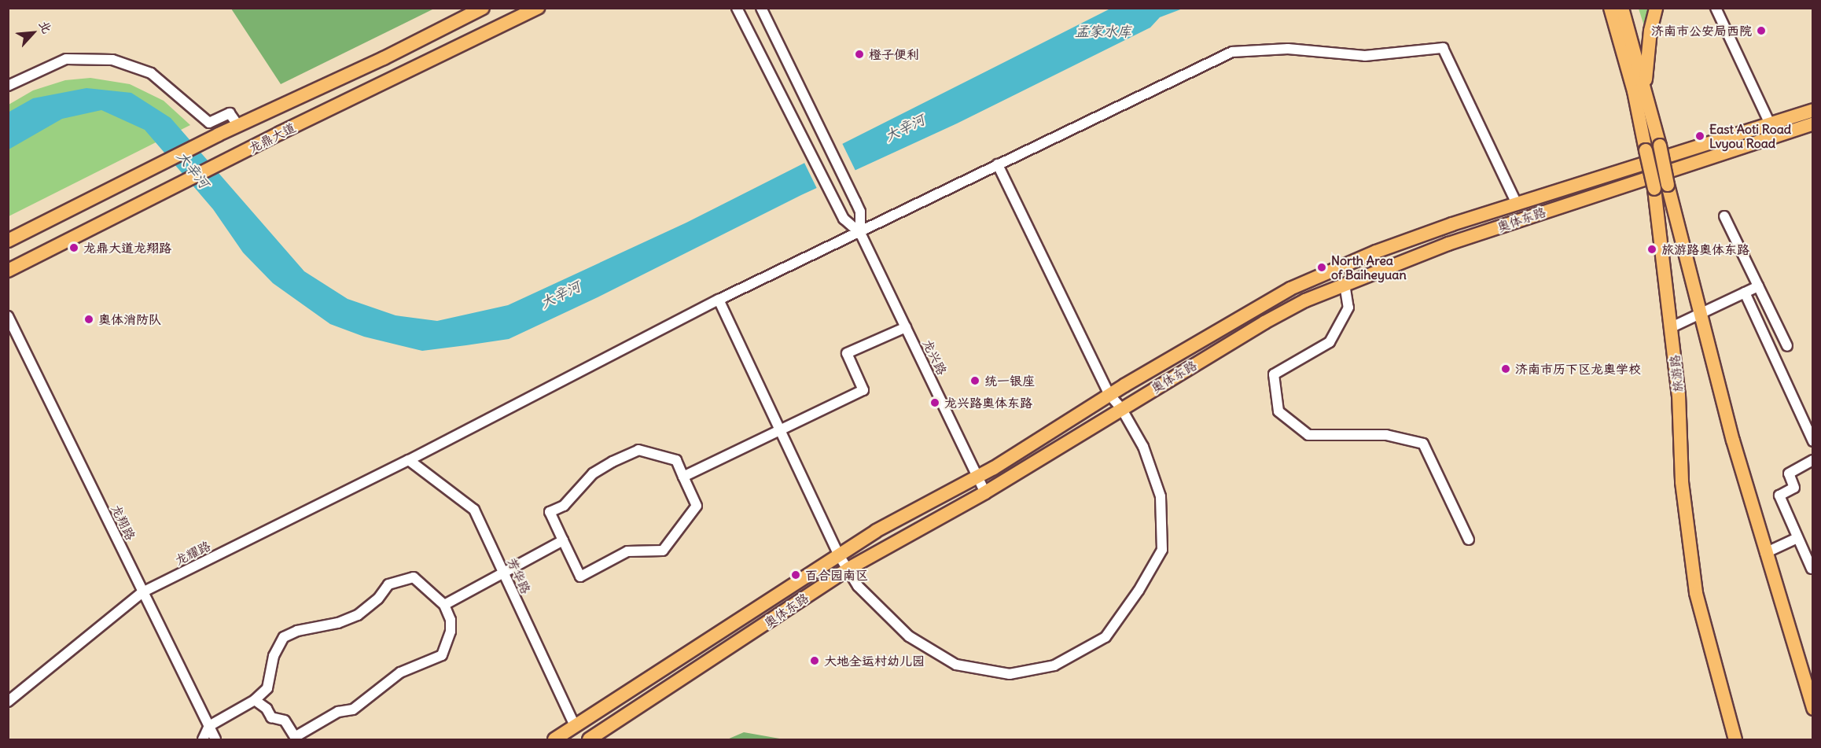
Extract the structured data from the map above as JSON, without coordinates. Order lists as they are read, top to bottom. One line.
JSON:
{"streets":{"main road":["龙鼎大道","奥体东路","旅游路"],"street":["龙兴路","龙翔路","龙耀路","芳华路"]},"crossings":[["奥体东路","龙兴路"],["龙兴路","龙耀路"],["龙翔路","龙耀路"],["龙耀路","芳华路"]],"water":["孟家水库","大辛河"],"places":["济南市公安局西院","橙子便利","East Aoti Road Lvyou Road","龙鼎大道龙翔路","旅游路奥体东路","North Area of Baiheyuan","奥体消防队","济南市历下区龙奥学校","统一银座","龙兴路奥体东路","百合园南区","大地全运村幼儿园"],"north":"top right"}
